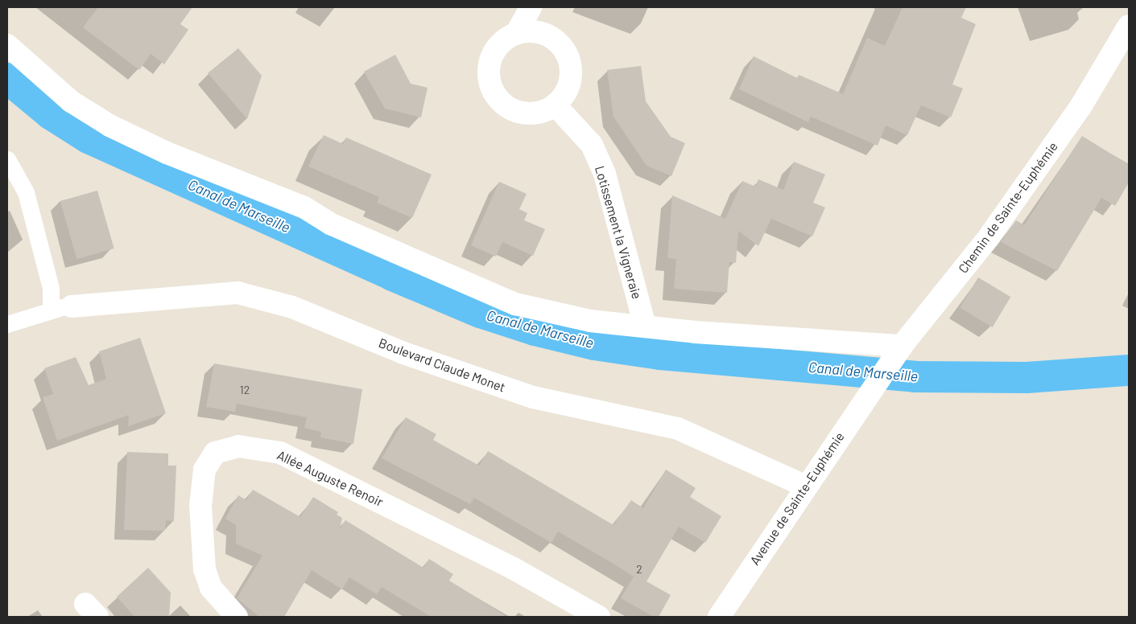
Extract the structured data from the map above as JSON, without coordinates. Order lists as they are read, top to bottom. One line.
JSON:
{"streets":{"street":["Chemin de Sainte-Euphémie","Lotissement la Vigneraie","Boulevard Claude Monet","Allée Auguste Renoir","Avenue de Sainte-Euphémie"]},"crossings":[["Chemin de Sainte-Euphémie","Avenue de Sainte-Euphémie"],["Boulevard Claude Monet","Avenue de Sainte-Euphémie"]],"water":["Canal de Marseille"],"house_numbers":["12","2"]}
